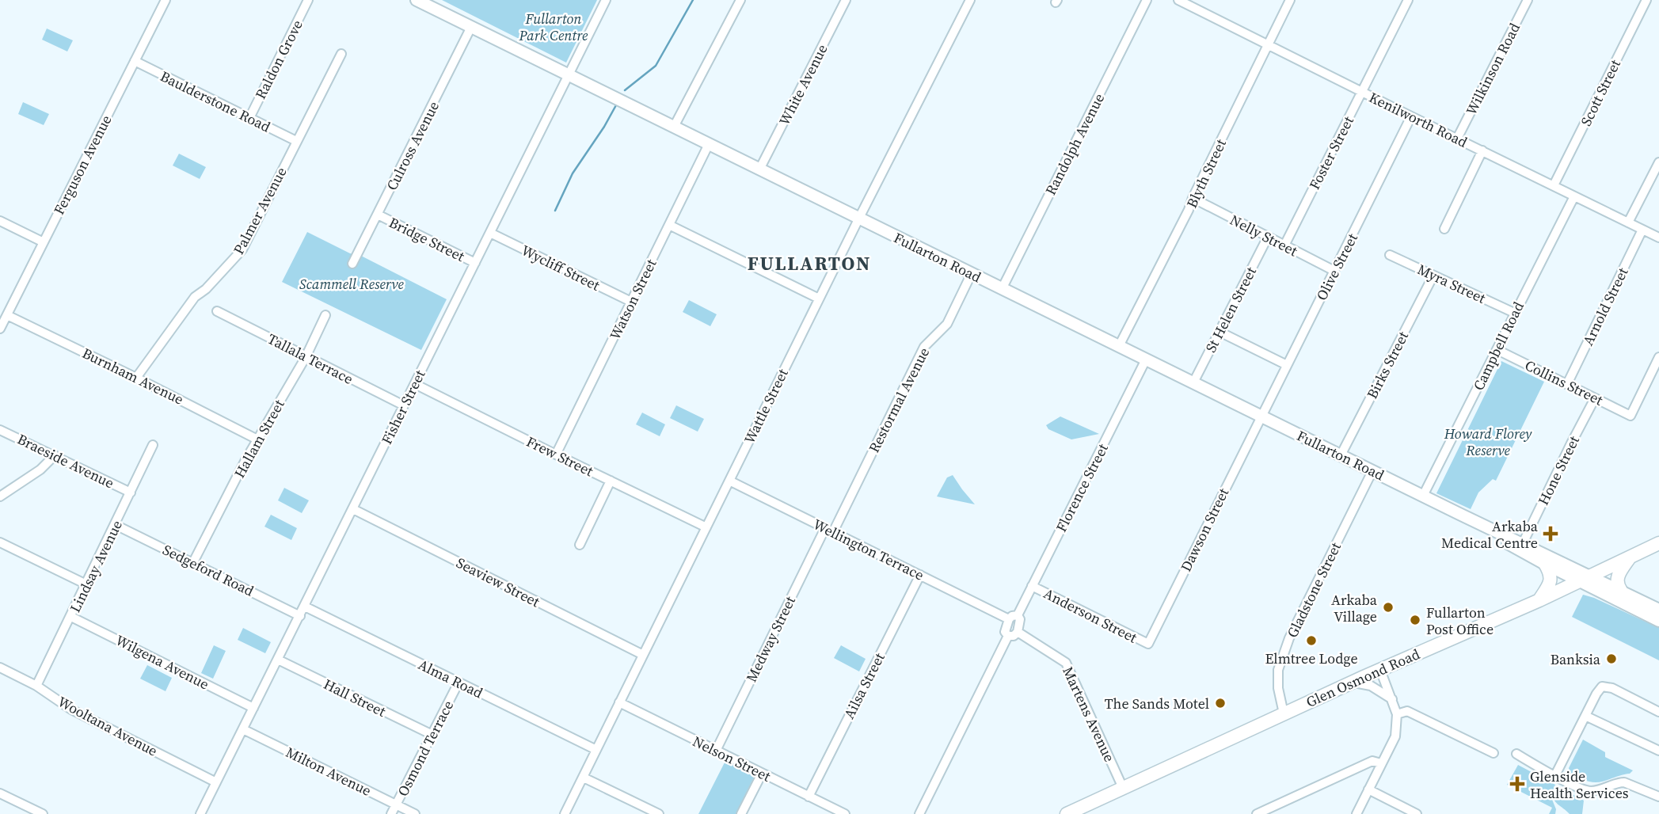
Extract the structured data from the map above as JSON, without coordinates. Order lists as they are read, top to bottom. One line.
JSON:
{"streets":{"highway":["Glen Osmond Road"],"main road":["Fullarton Road"],"street":["Raldon Grove","Wilkinson Road","White Avenue","Scott Street","Baulderstone Road","Kenilworth Road","Randolph Avenue","Culross Avenue","Foster Street","Ferguson Avenue","Blyth Street","Palmer Avenue","Nelly Street","Bridge Street","Olive Street","Wycliff Street","Myra Street","Watson Street","Arnold Street","St Helen Street","Campbell Road","Tallala Terrace","Birks Street","Burnham Avenue","Collins Street","Restormal Avenue","Wattle Street","Fisher Street","Hallam Street","Frew Street","Braeside Avenue","Hone Street","Florence Street","Dawson Street","Wellington Terrace","Lindsay Avenue","Sedgeford Road","Seaview Street","Gladstone Street","Anderson Street","Medway Street","Wilgena Avenue","Alma Road","Ailsa Street","Hall Street","Martens Avenue","Wooltana Avenue","Osmond Terrace","Nelson Street","Milton Avenue"]},"crossings":[["Raldon Grove","Baulderstone Road"],["Wilkinson Road","Kenilworth Road"],["White Avenue","Fullarton Road"],["Scott Street","Kenilworth Road"],["Baulderstone Road","Ferguson Avenue"],["Baulderstone Road","Palmer Avenue"],["Kenilworth Road","Foster Street"],["Kenilworth Road","Blyth Street"],["Kenilworth Road","Olive Street"],["Kenilworth Road","Arnold Street"],["Kenilworth Road","Campbell Road"],["Randolph Avenue","Fullarton Road"],["Culross Avenue","Bridge Street"],["Culross Avenue","Fullarton Road"],["Foster Street","Nelly Street"],["Ferguson Avenue","Burnham Avenue"],["Blyth Street","Nelly Street"],["Blyth Street","Fullarton Road"],["Palmer Avenue","Burnham Avenue"],["Nelly Street","Olive Street"],["Nelly Street","St Helen Street"],["Bridge Street","Fisher Street"],["Fullarton Road","Olive Street"],["Fullarton Road","Watson Street"],["Fullarton Road","St Helen Street"],["Fullarton Road","Campbell Road"],["Fullarton Road","Birks Street"],["Fullarton Road","Restormal Avenue"],["Fullarton Road","Wattle Street"],["Fullarton Road","Fisher Street"],["Fullarton Road","Hone Street"],["Fullarton Road","Florence Street"],["Fullarton Road","Dawson Street"],["Fullarton Road","Gladstone Street"],["Fullarton Road","Glen Osmond Road"],["Olive Street","Dawson Street"],["Wycliff Street","Watson Street"],["Wycliff Street","Fisher Street"],["Myra Street","Campbell Road"],["Myra Street","Birks Street"],["Watson Street","Frew Street"],["Arnold Street","Collins Street"],["Campbell Road","Collins Street"],["Tallala Terrace","Fisher Street"],["Tallala Terrace","Hallam Street"],["Burnham Avenue","Hallam Street"],["Collins Street","Hone Street"],["Restormal Avenue","Wellington Terrace"],["Restormal Avenue","Medway Street"],["Wattle Street","Frew Street"],["Wattle Street","Wellington Terrace"],["Wattle Street","Seaview Street"],["Wattle Street","Alma Road"],["Wattle Street","Nelson Street"],["Fisher Street","Frew Street"],["Fisher Street","Sedgeford Road"],["Fisher Street","Seaview Street"],["Fisher Street","Wilgena Avenue"],["Fisher Street","Alma Road"],["Fisher Street","Hall Street"],["Fisher Street","Wooltana Avenue"],["Fisher Street","Milton Avenue"],["Hallam Street","Sedgeford Road"],["Braeside Avenue","Lindsay Avenue"],["Florence Street","Wellington Terrace"],["Florence Street","Anderson Street"],["Dawson Street","Anderson Street"],["Wellington Terrace","Medway Street"],["Wellington Terrace","Ailsa Street"],["Lindsay Avenue","Sedgeford Road"],["Lindsay Avenue","Wilgena Avenue"],["Lindsay Avenue","Wooltana Avenue"],["Gladstone Street","Glen Osmond Road"],["Medway Street","Nelson Street"],["Glen Osmond Road","Martens Avenue"],["Alma Road","Osmond Terrace"],["Ailsa Street","Nelson Street"],["Hall Street","Osmond Terrace"],["Osmond Terrace","Milton Avenue"]],"districts":["FULLARTON"],"parks":["Fullarton Park Centre","Scammell Reserve","Howard Florey Reserve"],"places":{"health":["Arkaba Medical Centre","Glenside Health Services"],"other":["Arkaba Village","Fullarton Post Office","Elmtree Lodge","Banksia","The Sands Motel"]}}
